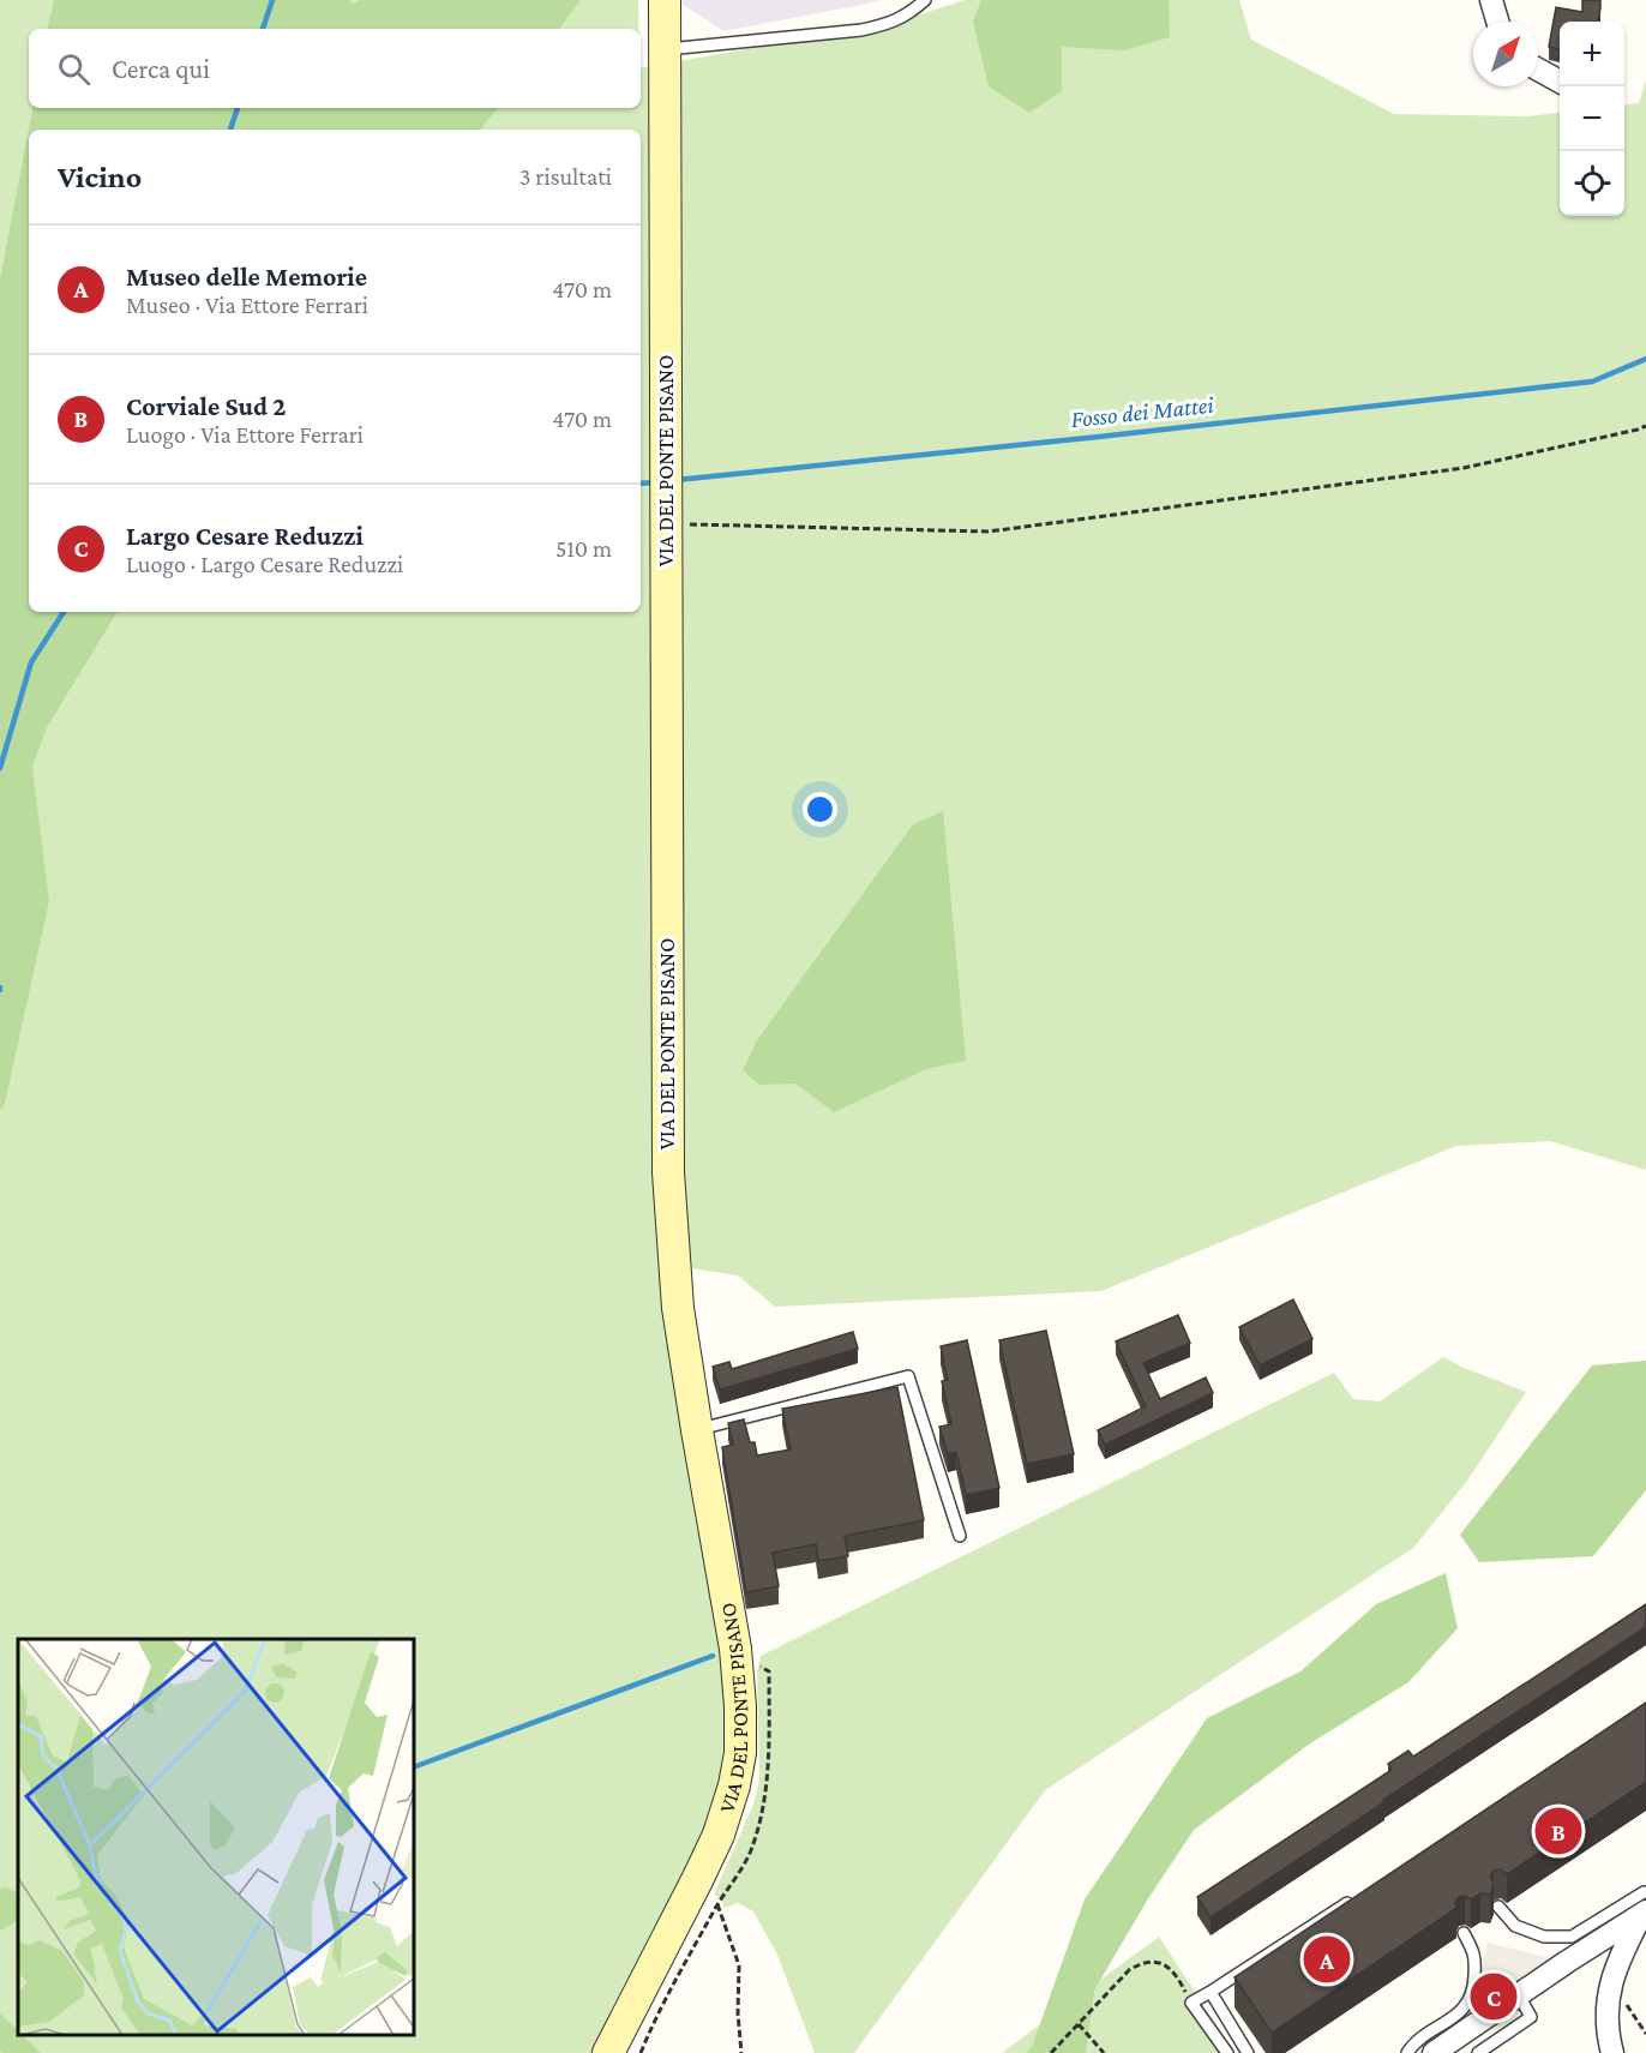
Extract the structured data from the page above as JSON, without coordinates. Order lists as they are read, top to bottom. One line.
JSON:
{"streets":{"street":["VIA DEL PONTE PISANO"]},"water":["Fosso dei Mattei"],"north":"top right","page":{"map_buttons":["+","−"],"search":"Cerca qui","heading":["Vicino","3 risultati"],"list":[{"mark":"A","name":"Museo delle Memorie","note":"Museo · Via Ettore Ferrari","value":"470 m"},{"mark":"B","name":"Corviale Sud 2","note":"Luogo · Via Ettore Ferrari","value":"470 m"},{"mark":"C","name":"Largo Cesare Reduzzi","note":"Luogo · Largo Cesare Reduzzi","value":"510 m"}],"pins":["B","A","C"]}}
